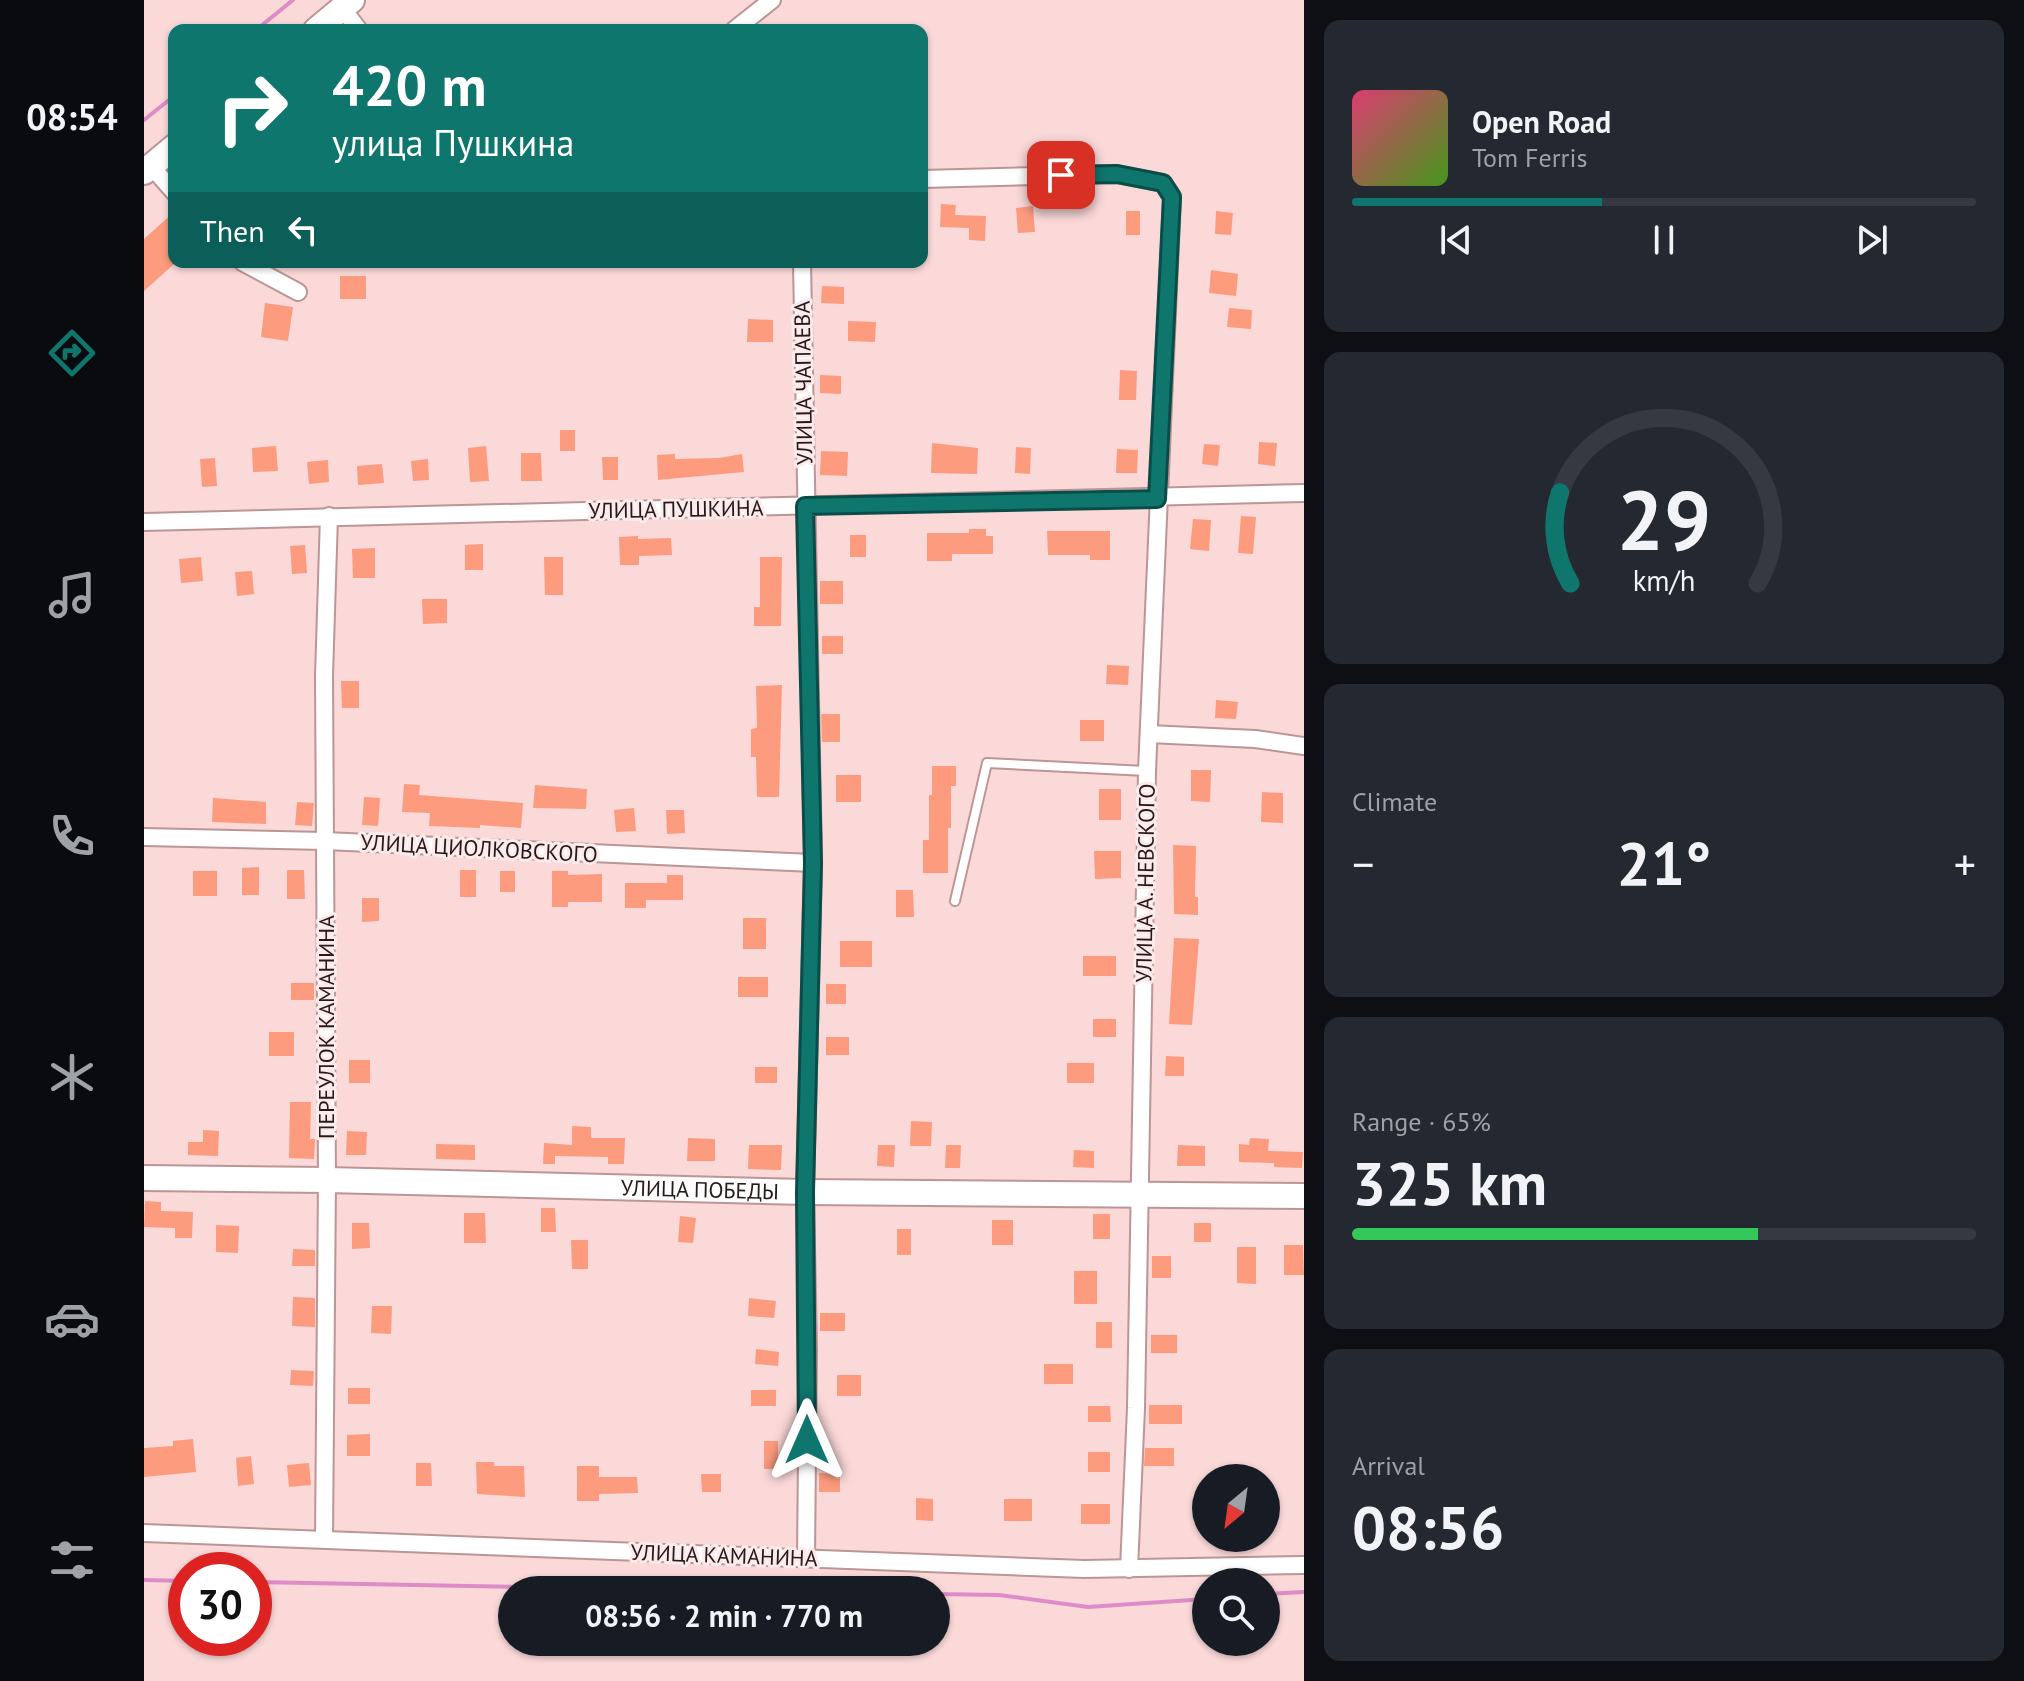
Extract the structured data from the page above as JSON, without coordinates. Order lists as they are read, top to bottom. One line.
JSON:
{"streets":{"street":["УЛИЦА ЧАПАЕВА","УЛИЦА ПУШКИНА","УЛИЦА ЦИОЛКОВСКОГО","УЛИЦА А. НЕВСКОГО","ПЕРЕУЛОК КАМАНИНА","УЛИЦА ПОБЕДЫ","УЛИЦА КАМАНИНА"]},"crossings":[["УЛИЦА ЧАПАЕВА","УЛИЦА ПУШКИНА"],["УЛИЦА ЧАПАЕВА","УЛИЦА ЦИОЛКОВСКОГО"],["УЛИЦА ЧАПАЕВА","УЛИЦА ПОБЕДЫ"],["УЛИЦА ЧАПАЕВА","УЛИЦА КАМАНИНА"],["УЛИЦА ПУШКИНА","УЛИЦА А. НЕВСКОГО"],["УЛИЦА ПУШКИНА","ПЕРЕУЛОК КАМАНИНА"],["УЛИЦА ЦИОЛКОВСКОГО","ПЕРЕУЛОК КАМАНИНА"],["УЛИЦА А. НЕВСКОГО","УЛИЦА ПОБЕДЫ"],["УЛИЦА А. НЕВСКОГО","УЛИЦА КАМАНИНА"],["ПЕРЕУЛОК КАМАНИНА","УЛИЦА ПОБЕДЫ"],["ПЕРЕУЛОК КАМАНИНА","УЛИЦА КАМАНИНА"]],"north":"bottom left","page":{"tabs":"08:54","turn":["420 m","улица Пушкина"],"song":["Open Road","Tom Ferris"],"then":"Then","tile":["Climate",["Range · 65%","325 km"],["Arrival","08:56"]],"heat":["−","21°","+"],"limit":"30","trip":"08:56 · 2 min · 770 m","gauge":["29","km/h"]}}
